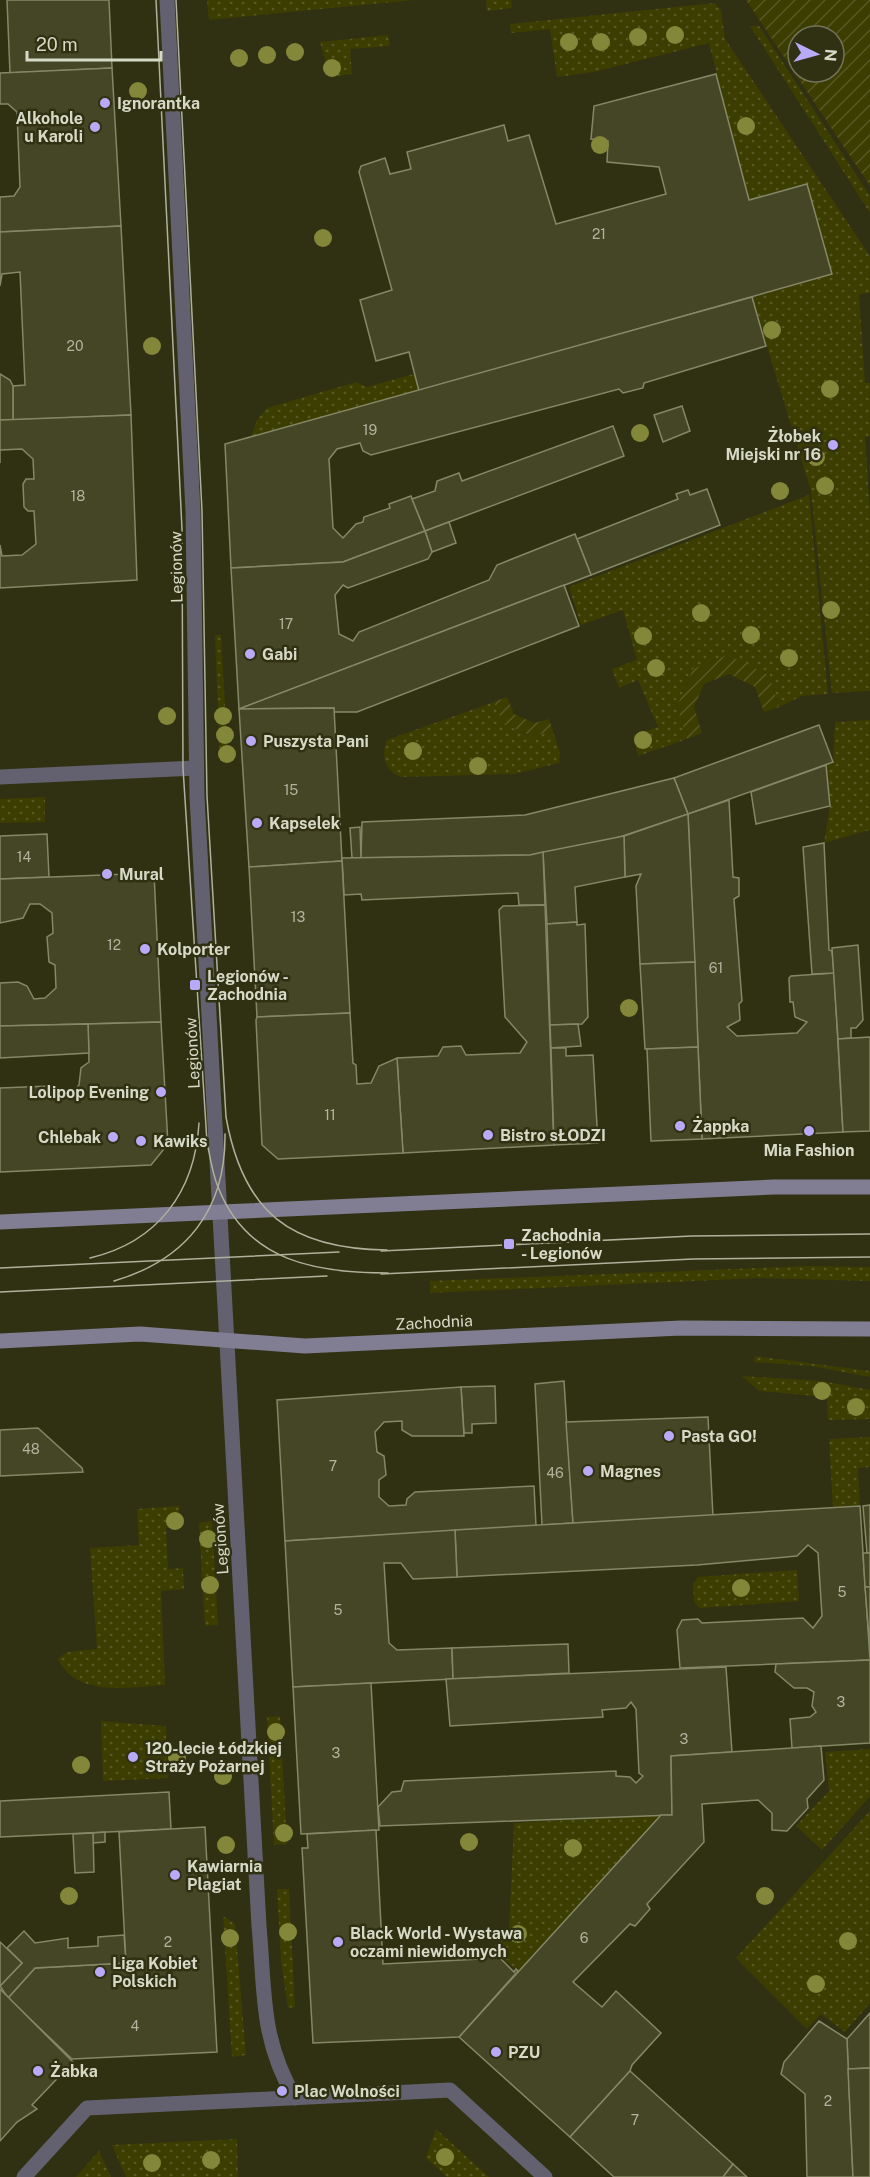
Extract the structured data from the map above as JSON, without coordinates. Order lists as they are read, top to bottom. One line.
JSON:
{"streets":{"main road":["Zachodnia"],"street":["Legionów"]},"crossings":[["Legionów","Zachodnia"]],"places":{"other":["Ignorantka","Alkohole u Karoli","Żłobek Miejski nr 16","Gabi","Puszysta Pani","Kapselek","Mural","Kolporter","Lolipop Evening","Żappka","Mia Fashion","Bistro sŁODZI","Chlebak","Kawiks","Pasta GO!","Magnes","120-lecie Łódzkiej Straży Pożarnej","Kawiarnia Plagiat","Black World - Wystawa oczami niewidomych","Liga Kobiet Polskich","PZU","Żabka","Plac Wolności"],"transit":["Legionów - Zachodnia","Zachodnia - Legionów"]},"house_numbers":["21","20","19","18","17","15","14","13","12","61","11","48","7","46","5","5","3","3","3","6","2","4","2","7"],"scale_bar":"20 m","north":"right"}
